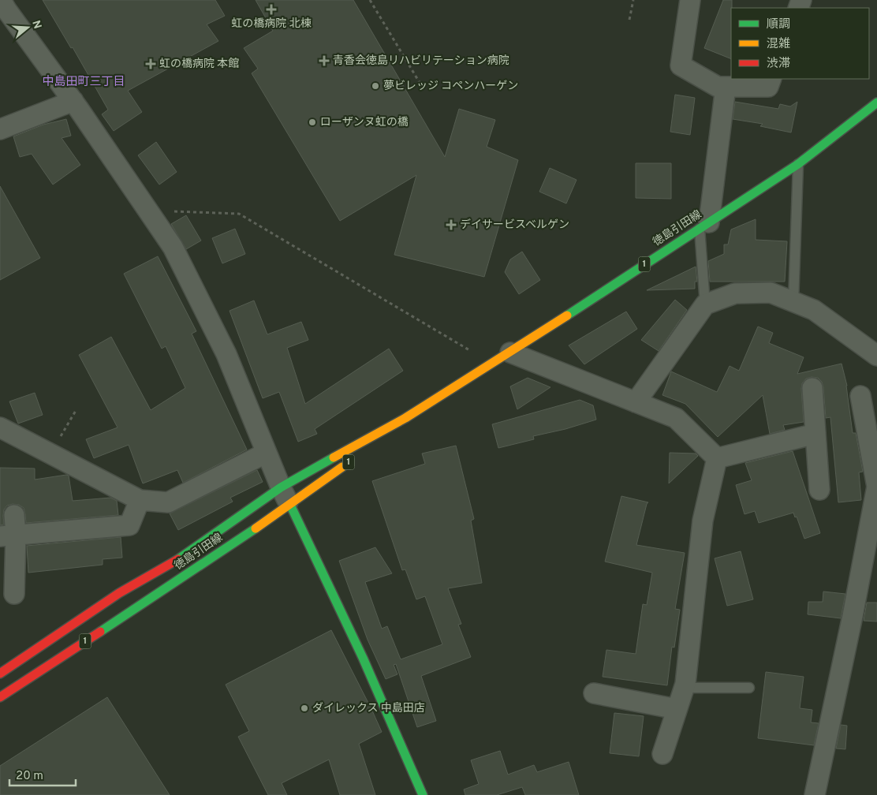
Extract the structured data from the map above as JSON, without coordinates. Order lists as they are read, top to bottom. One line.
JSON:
{"streets":{"main road":["徳島引田線","1"]},"districts":["中島田町三丁目"],"places":{"health":["虹の橋病院 北棟","青香会徳島リハビリテーション病院","虹の橋病院 本館","デイサービスベルゲン"],"other":["夢ビレッジ コペンハーゲン","ローザンヌ虹の橋","ダイレックス 中島田店"]},"legend":["順調","混雑","渋滞"],"scale_bar":"20 m","north":"right"}
